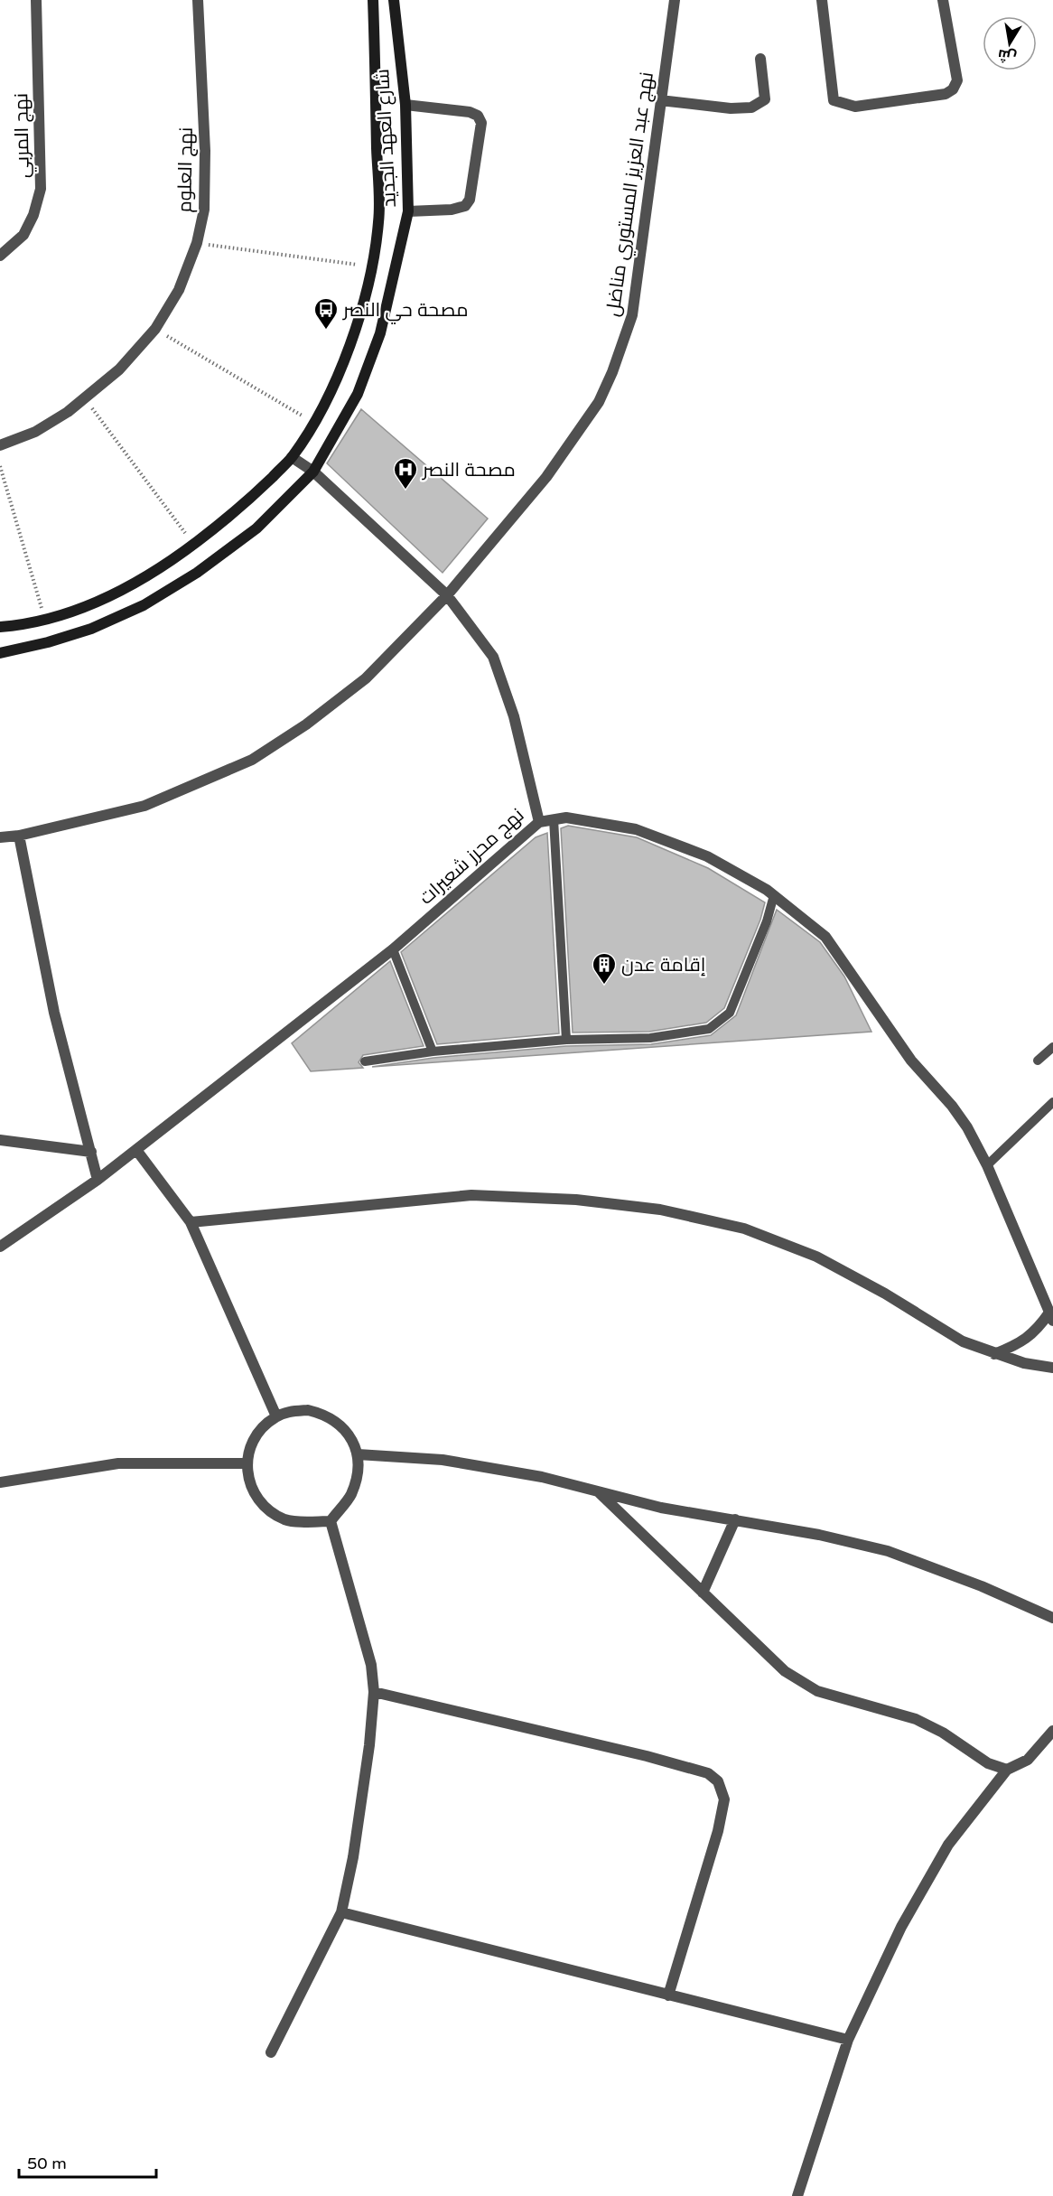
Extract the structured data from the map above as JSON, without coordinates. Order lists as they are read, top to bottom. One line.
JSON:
{"streets":{"main road":["شارع العهد الجديد"],"street":["نهج المربي","نهج العلوم","نهج عبد العزيز المستوري مناضل","نهج محرز شعيرات"]},"crossings":[["شارع العهد الجديد","نهج محرز شعيرات"],["نهج عبد العزيز المستوري مناضل","نهج محرز شعيرات"]],"places":{"bus stop":["مصحة حي النصر"],"hospital":["مصحة النصر"],"building":["إقامة عدن"]},"scale_bar":"50 m","north":"bottom"}
